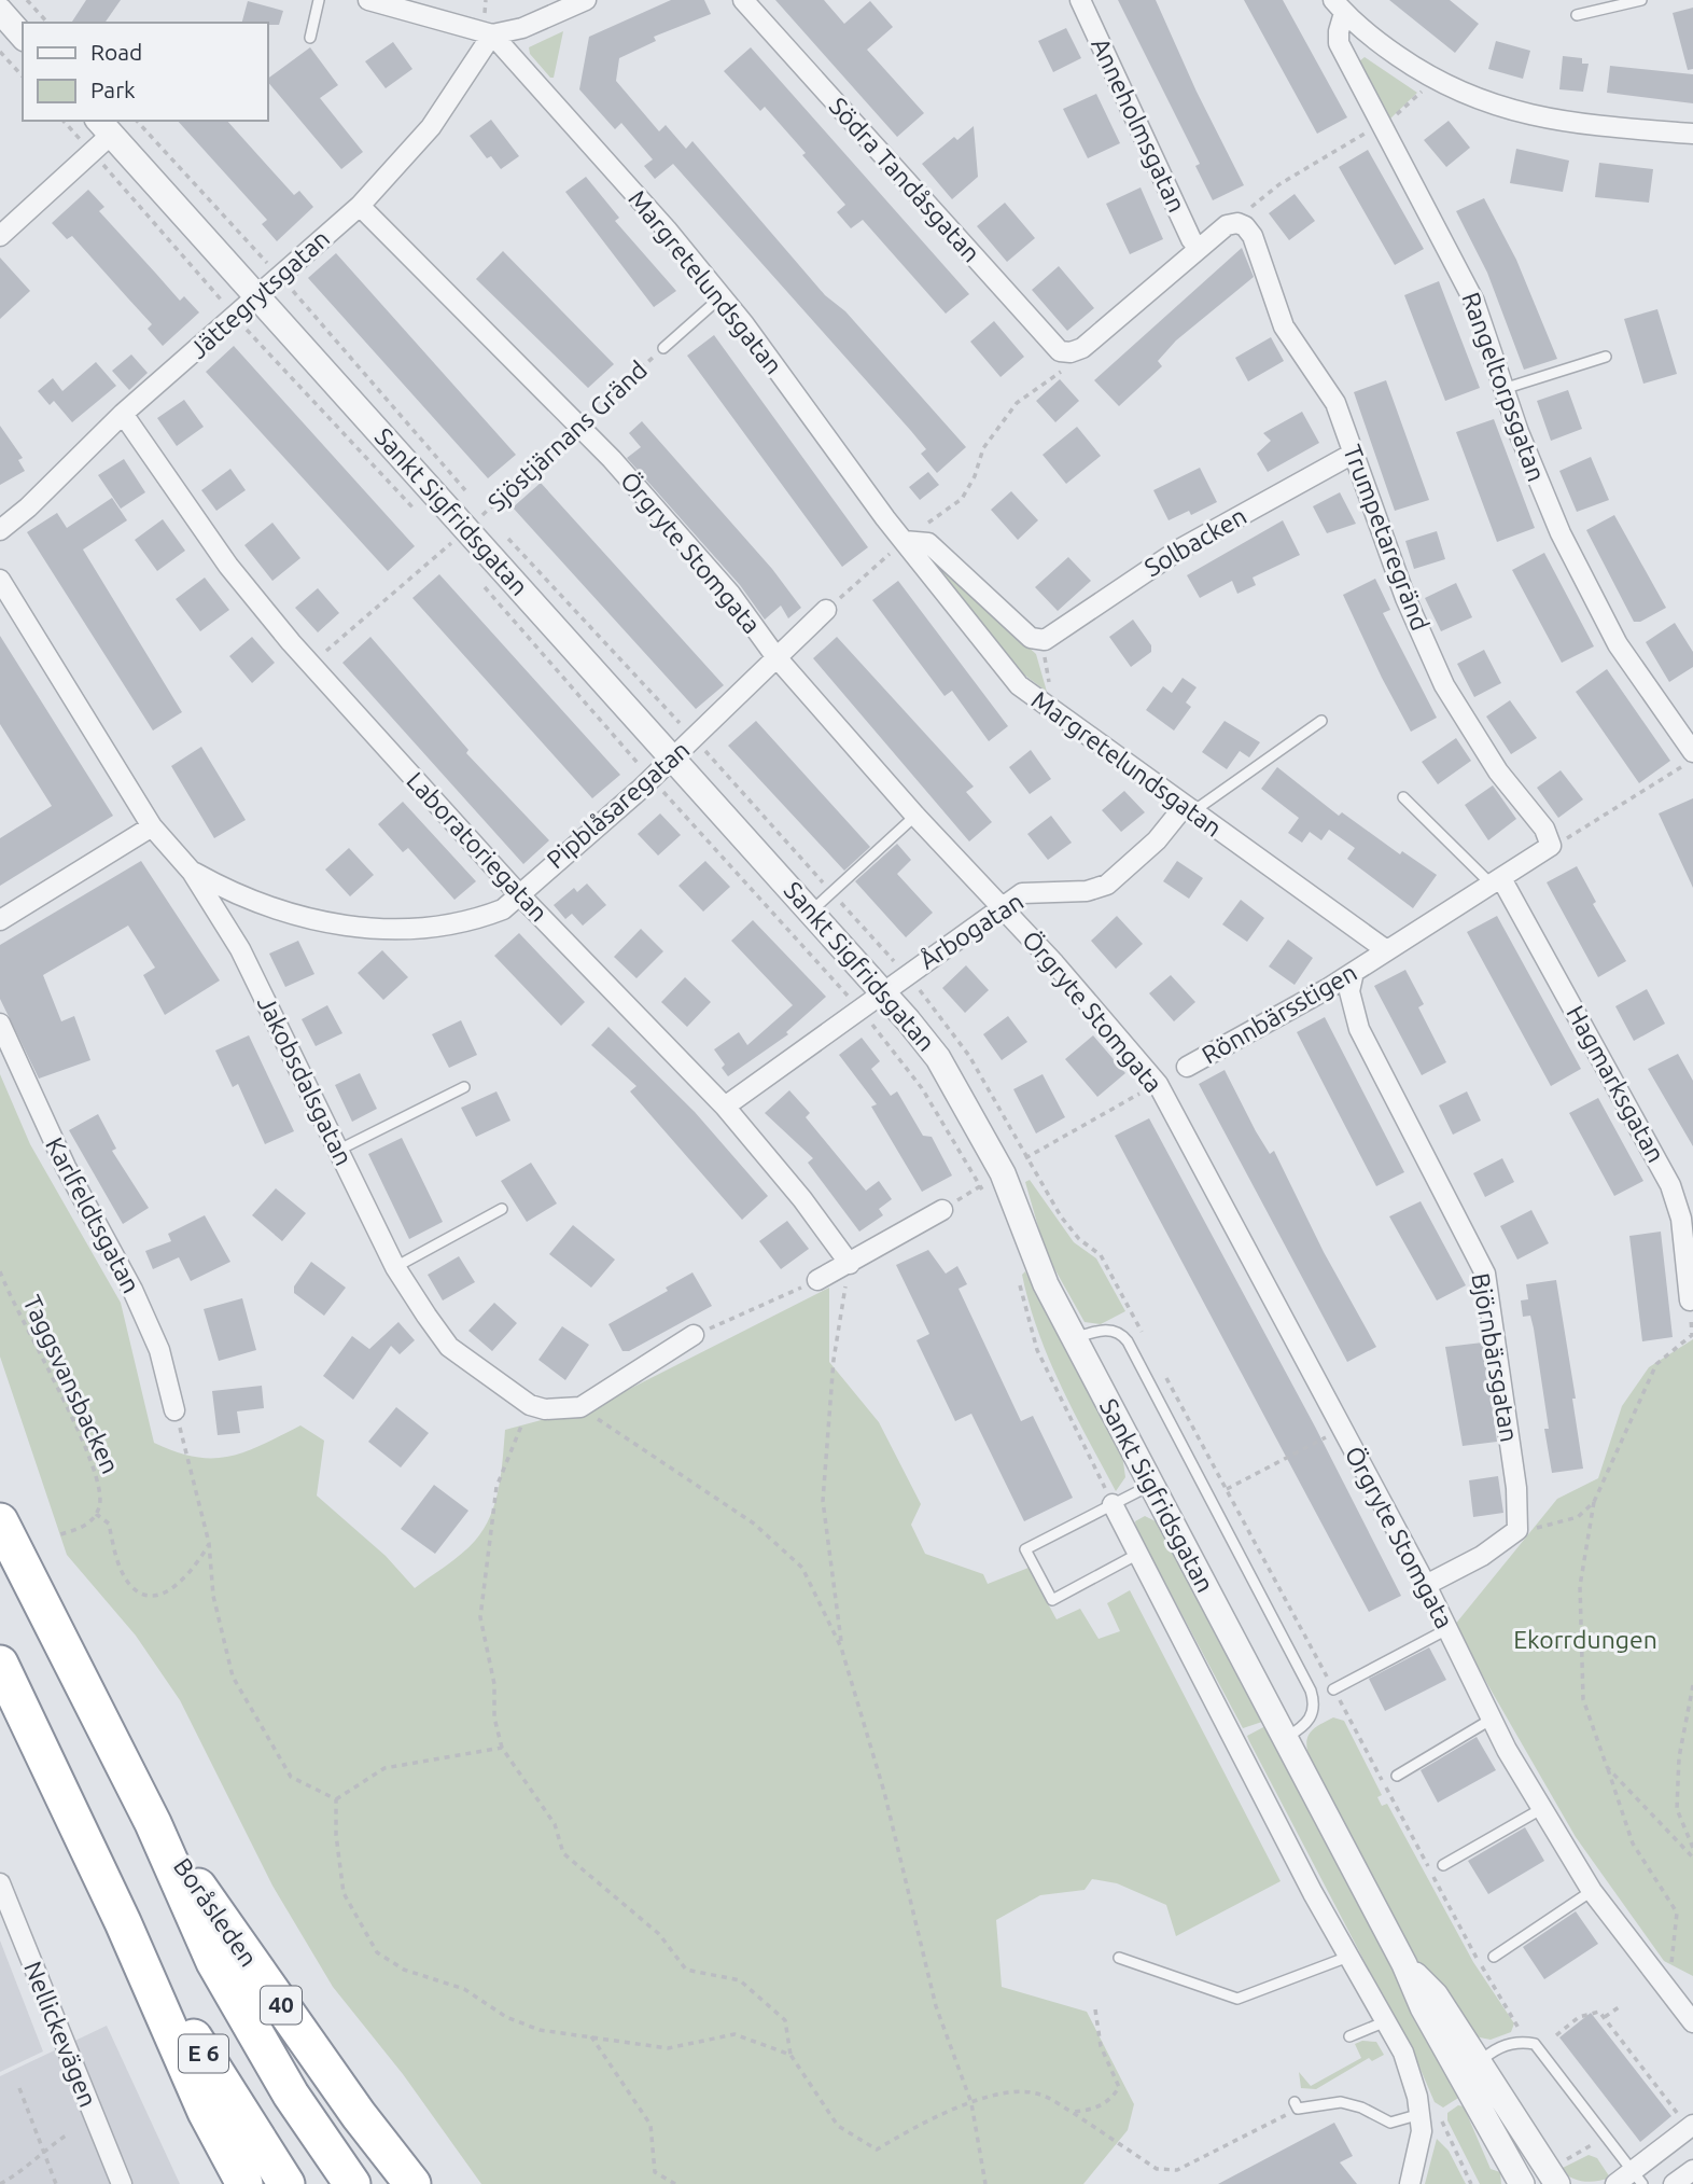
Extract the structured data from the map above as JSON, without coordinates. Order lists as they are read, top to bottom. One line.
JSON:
{"streets":{"highway":["Boråsleden","40","E 6"],"street":["Anneholmsgatan","Södra Tandåsgatan","Margretelundsgatan","Jättegrytsgatan","Rangeltorpsgatan","Sankt Sigfridsgatan","Trumpetaregränd","Solbacken","Örgryte Stomgata","Pipblåsaregatan","Laboratoriegatan","Årbogatan","Rönnbärsstigen","Jakobsdalsgatan","Hagmarksgatan","Karlfeldtsgatan","Björnbärsgatan","Nellickevägen"],"lane":["Sjöstjärnans Gränd"],"path":["Taggsvansbacken"]},"crossings":[["Anneholmsgatan","Trumpetaregränd"],["Margretelundsgatan","Jättegrytsgatan"],["Margretelundsgatan","Sjöstjärnans Gränd"],["Margretelundsgatan","Årbogatan"],["Margretelundsgatan","Rönnbärsstigen"],["Jättegrytsgatan","Sankt Sigfridsgatan"],["Jättegrytsgatan","Örgryte Stomgata"],["Jättegrytsgatan","Laboratoriegatan"],["Sjöstjärnans Gränd","Sankt Sigfridsgatan"],["Sjöstjärnans Gränd","Örgryte Stomgata"],["Sjöstjärnans Gränd","Laboratoriegatan"],["Sankt Sigfridsgatan","Pipblåsaregatan"],["Sankt Sigfridsgatan","Årbogatan"],["Trumpetaregränd","Solbacken"],["Trumpetaregränd","Rönnbärsstigen"],["Örgryte Stomgata","Pipblåsaregatan"],["Örgryte Stomgata","Årbogatan"],["Örgryte Stomgata","Björnbärsgatan"],["Pipblåsaregatan","Laboratoriegatan"],["Pipblåsaregatan","Jakobsdalsgatan"],["Laboratoriegatan","Årbogatan"],["Rönnbärsstigen","Hagmarksgatan"],["Rönnbärsstigen","Björnbärsgatan"],["Boråsleden","E 6"]],"parks":["Ekorrdungen"],"legend":["Road","Park"]}
